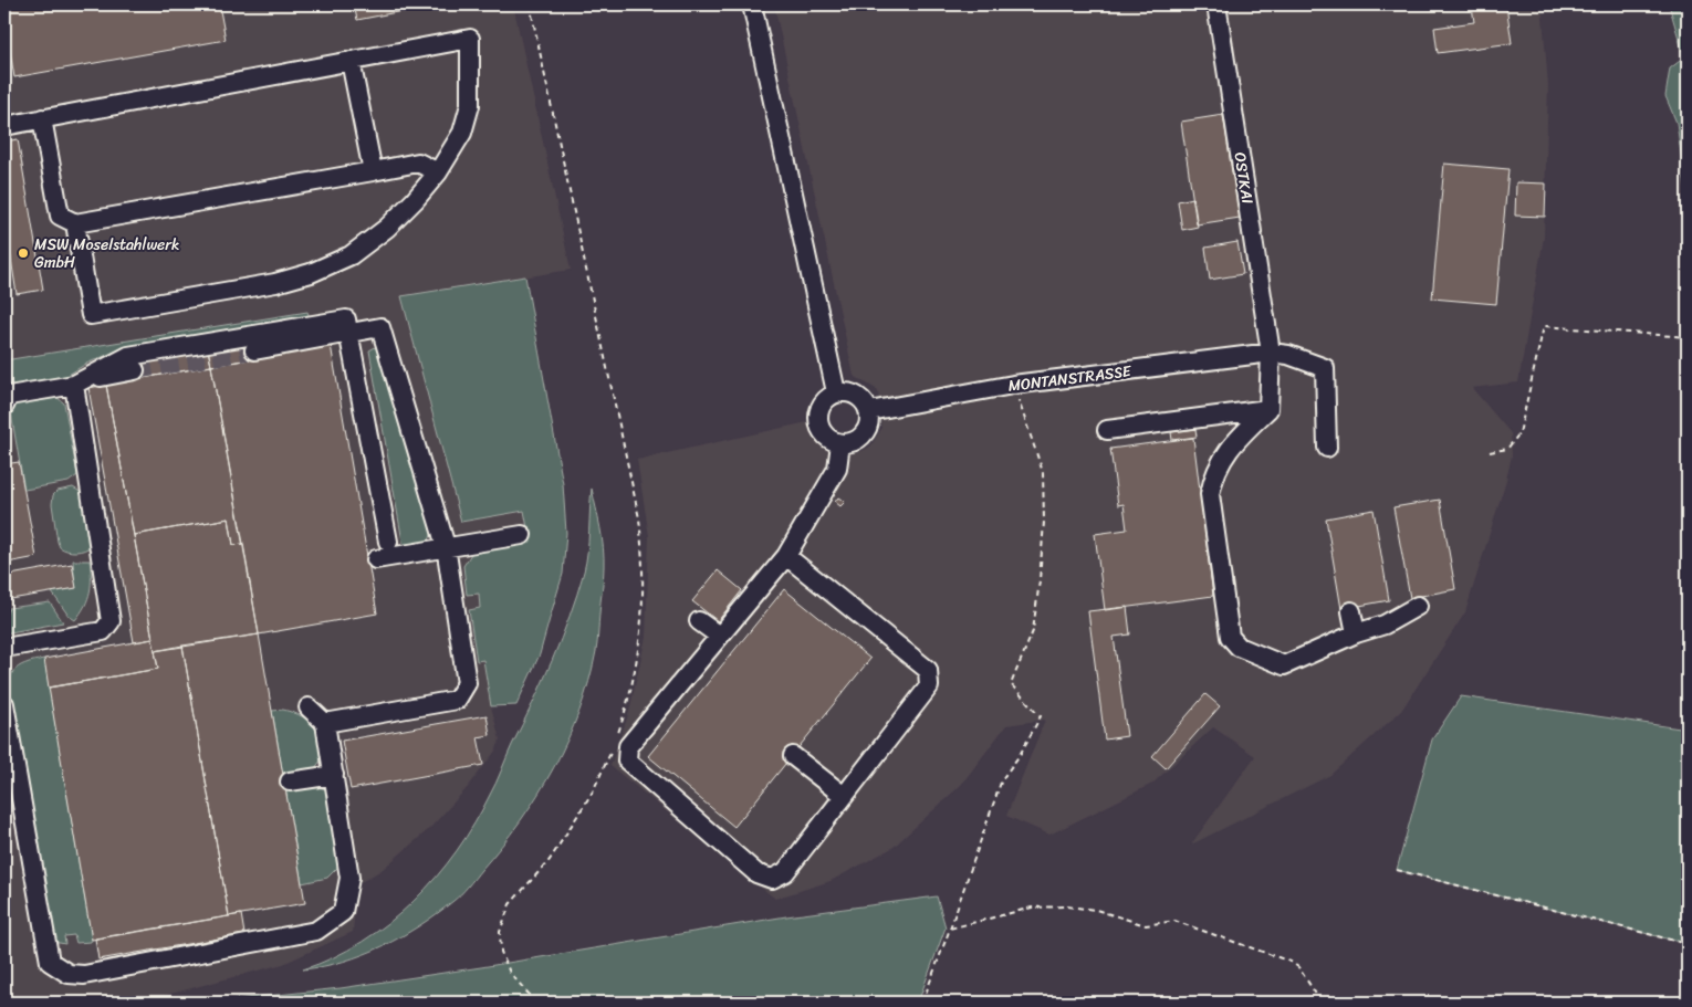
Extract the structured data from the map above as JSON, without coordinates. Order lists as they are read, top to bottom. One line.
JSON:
{"streets":{"street":["OSTKAI","MONTANSTRASSE"]},"crossings":[["OSTKAI","MONTANSTRASSE"]],"places":["MSW Moselstahlwerk GmbH"]}
